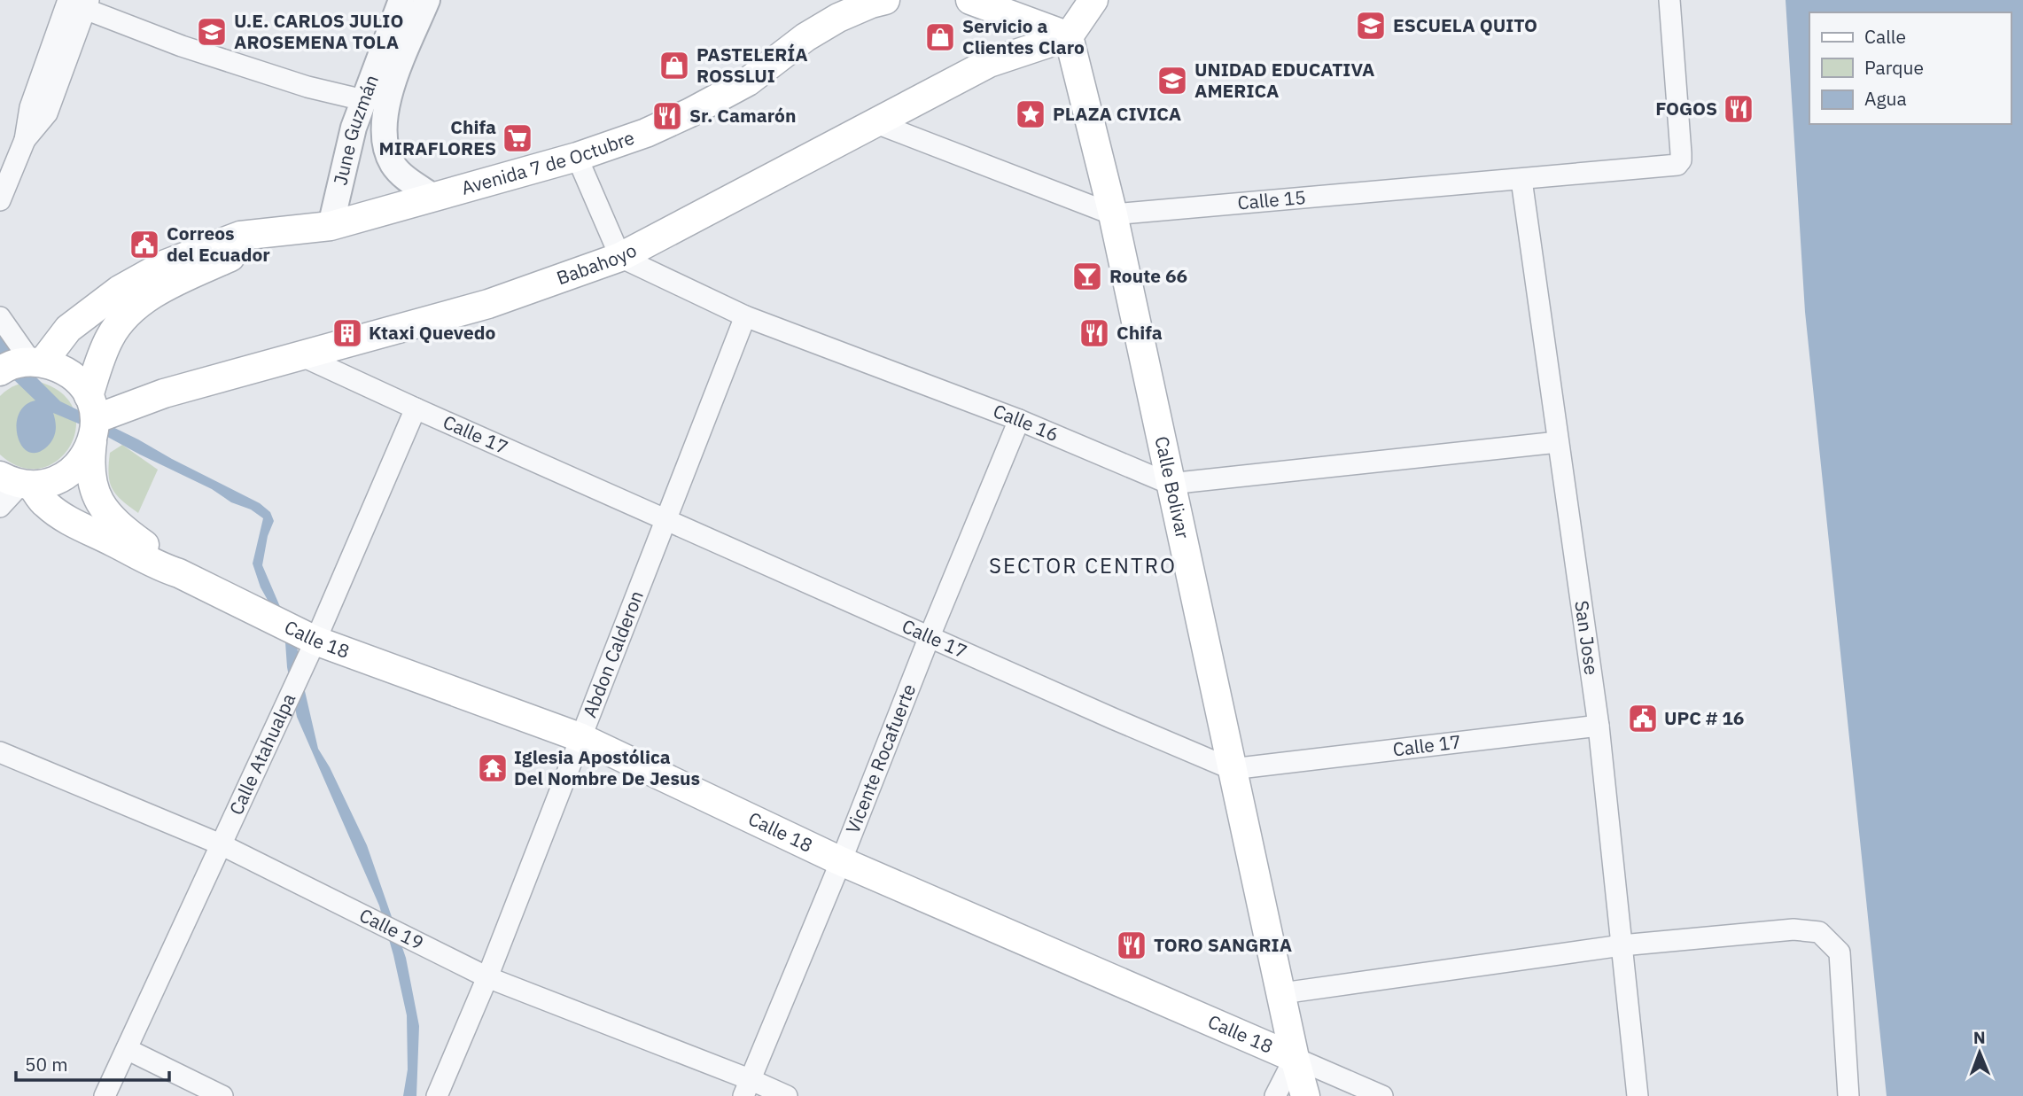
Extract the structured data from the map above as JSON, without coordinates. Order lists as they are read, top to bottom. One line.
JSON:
{"streets":{"main road":["Avenida 7 de Octubre","Babahoyo","Calle Bolivar","Calle 18"],"street":["June Guzmán","Calle 15","Calle 16","Calle 17","San Jose","Abdon Calderon","Calle Atahualpa","Vicente Rocafuerte","Calle 19"]},"crossings":[["June Guzmán","Avenida 7 de Octubre"],["Avenida 7 de Octubre","Babahoyo"],["Avenida 7 de Octubre","Calle 18"],["Calle 15","Babahoyo"],["Calle 15","Calle Bolivar"],["Calle 15","San Jose"],["Babahoyo","Calle 16"],["Babahoyo","Calle 17"],["Babahoyo","Calle Bolivar"],["Babahoyo","Calle 18"],["Calle 16","Calle Bolivar"],["Calle 16","San Jose"],["Calle 16","Abdon Calderon"],["Calle 16","Vicente Rocafuerte"],["Calle 17","Calle Bolivar"],["Calle 17","San Jose"],["Calle 17","Abdon Calderon"],["Calle 17","Calle Atahualpa"],["Calle 17","Vicente Rocafuerte"],["Calle Bolivar","Calle 18"],["Calle 18","Abdon Calderon"],["Calle 18","Calle Atahualpa"],["Calle 18","Vicente Rocafuerte"],["Abdon Calderon","Calle 19"],["Calle Atahualpa","Calle 19"],["Vicente Rocafuerte","Calle 19"]],"districts":["SECTOR CENTRO"],"places":{"school or university":["ESCUELA QUITO","U.E. CARLOS JULIO AROSEMENA TOLA","UNIDAD EDUCATIVA AMERICA"],"shop":["Servicio a Clientes Claro","PASTELERÍA ROSSLUI"],"restaurant":["FOGOS","Sr. Camarón","Chifa","TORO SANGRIA"],"place":["PLAZA CIVICA"],"supermarket":["Chifa MIRAFLORES"],"public building":["Correos del Ecuador","UPC # 16"],"bar":["Route 66"],"building":["Ktaxi Quevedo"],"temple":["Iglesia Apostólica Del Nombre De Jesus"]},"legend":["Calle","Parque","Agua"],"scale_bar":"50 m","north":"top"}
